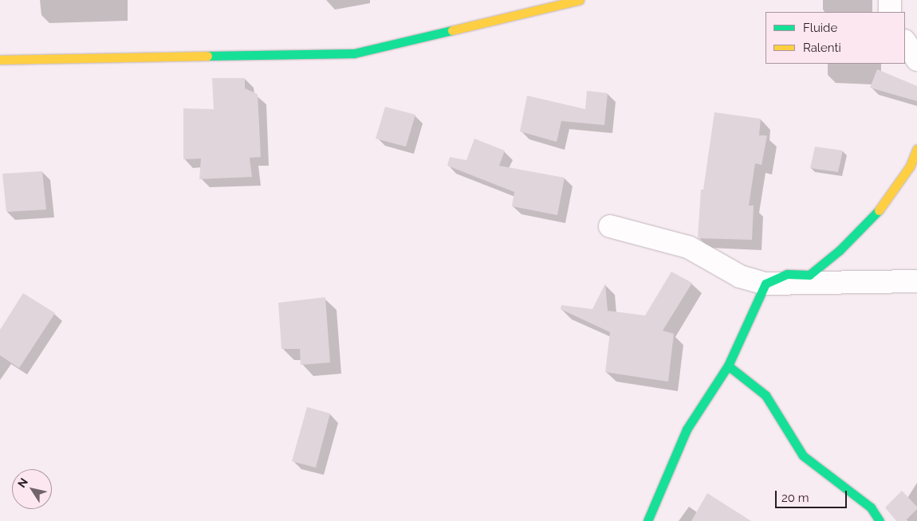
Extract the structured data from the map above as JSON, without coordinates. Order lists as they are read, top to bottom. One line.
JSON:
{"legend":["Fluide","Ralenti"],"scale_bar":"20 m","north":"top left"}
